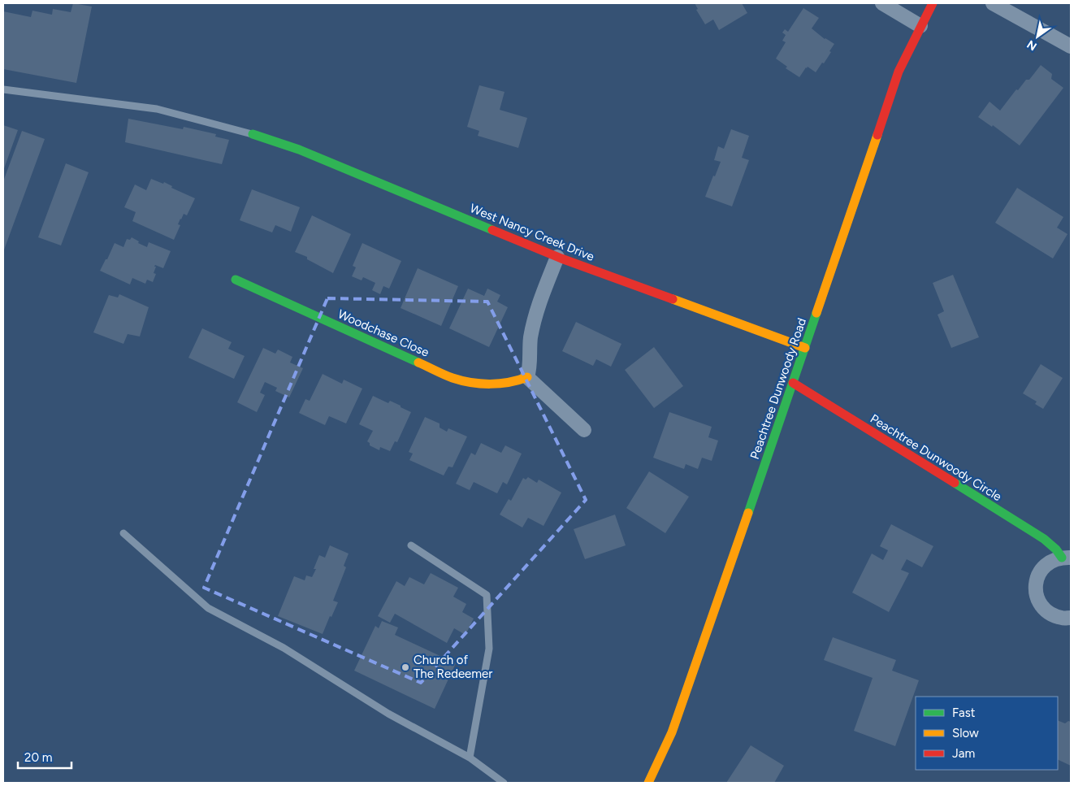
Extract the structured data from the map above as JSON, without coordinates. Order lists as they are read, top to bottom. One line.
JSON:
{"streets":{"street":["West Nancy Creek Drive","Woodchase Close","Peachtree Dunwoody Road","Peachtree Dunwoody Circle"]},"crossings":[["West Nancy Creek Drive","Peachtree Dunwoody Road"],["Peachtree Dunwoody Road","Peachtree Dunwoody Circle"]],"places":["Church of The Redeemer"],"legend":["Fast","Slow","Jam"],"scale_bar":"20 m","north":"bottom left"}
